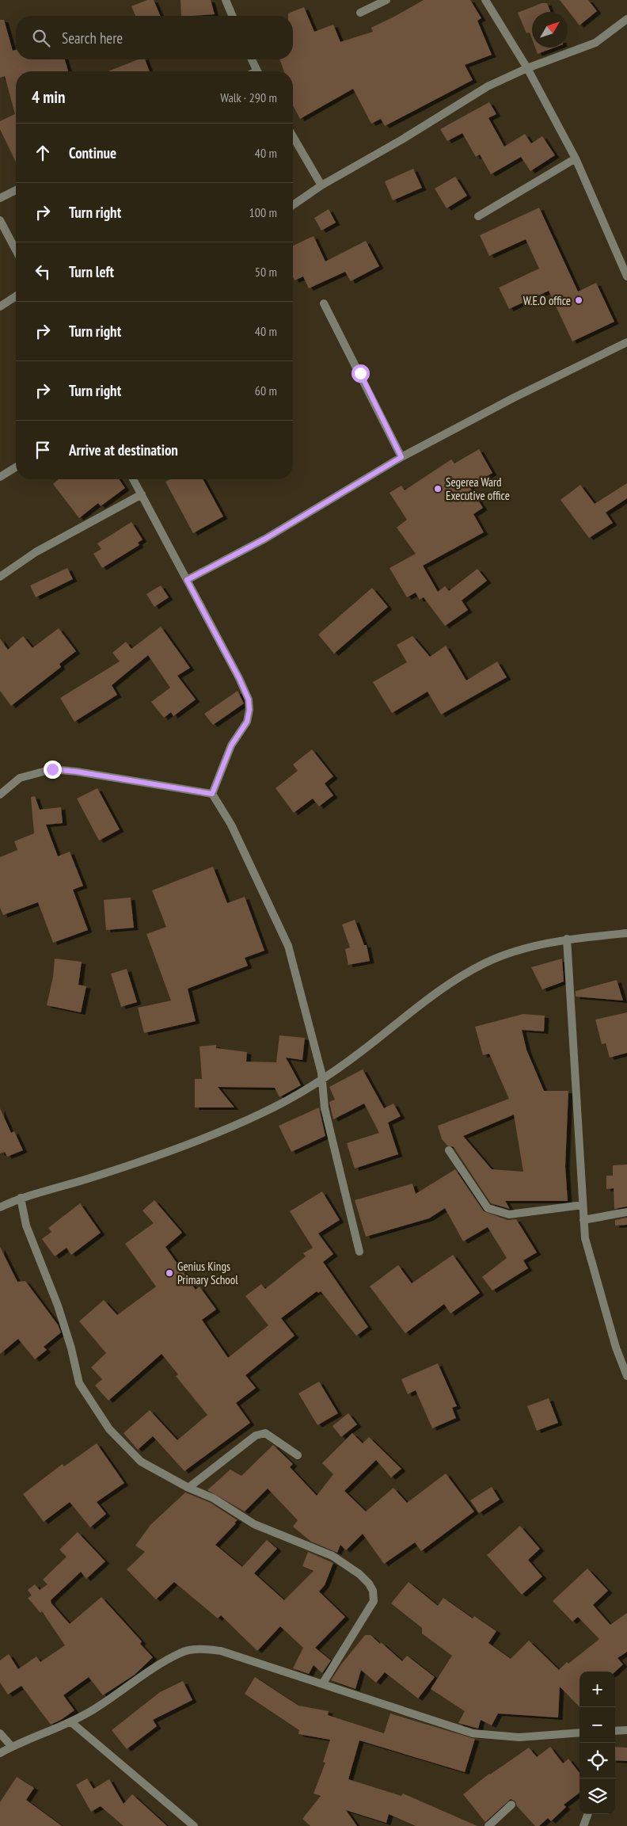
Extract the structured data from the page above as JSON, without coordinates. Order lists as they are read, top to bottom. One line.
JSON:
{"places":["W.E.O office","Segerea Ward Executive office","Genius Kings Primary School"],"north":"top right","page":{"search":"Search here","heading":["4 min","Walk · 290 m"],"list":[["Continue","40 m"],["Turn right","100 m"],["Turn left","50 m"],["Turn right","40 m"],["Turn right","60 m"],"Arrive at destination"],"map_buttons":["+","−"]}}
